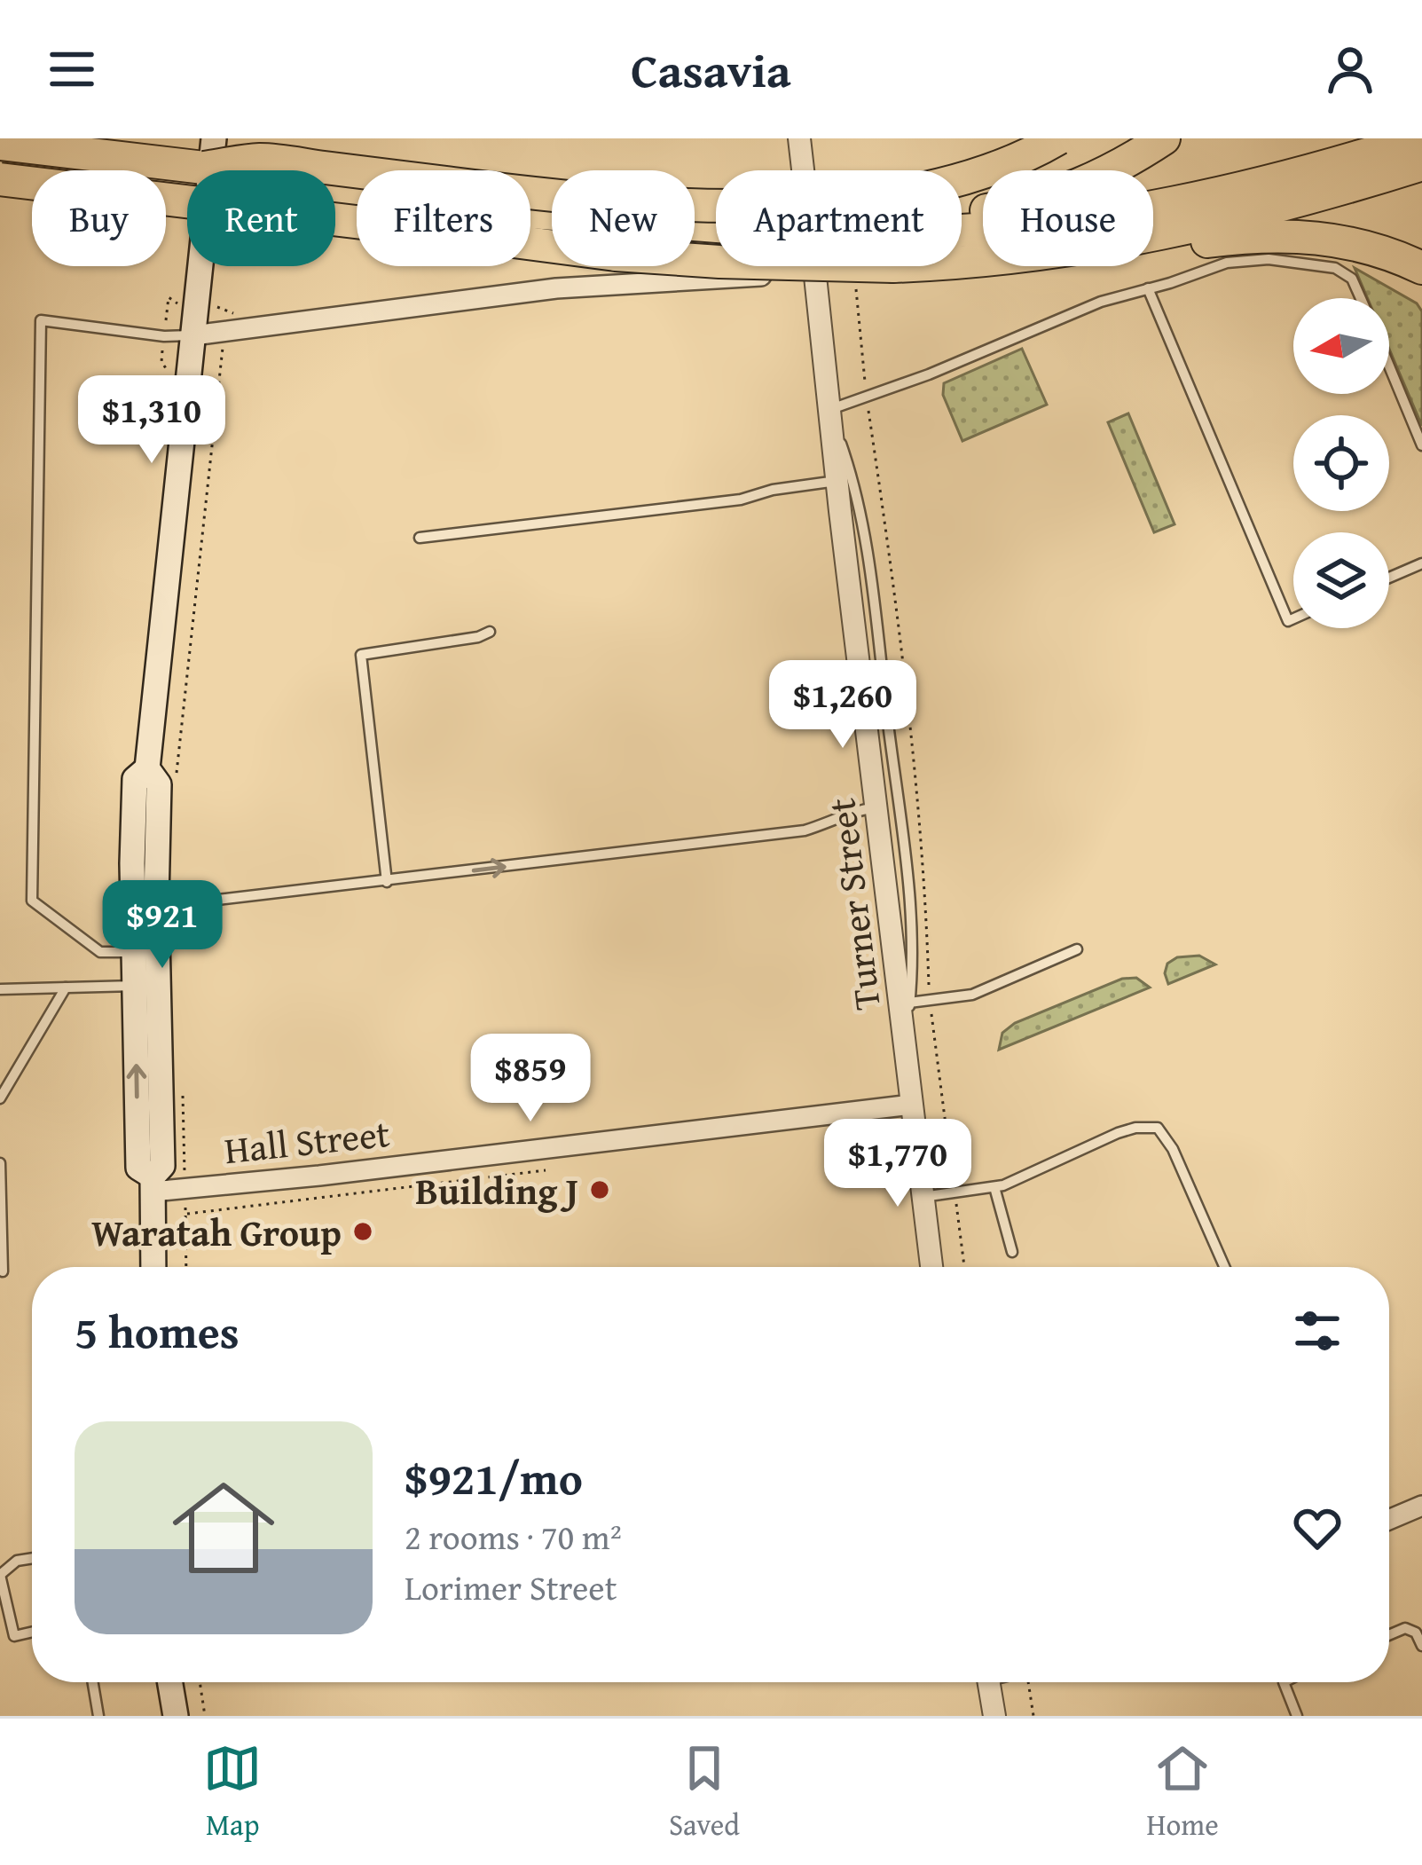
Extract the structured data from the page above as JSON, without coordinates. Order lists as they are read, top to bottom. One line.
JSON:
{"streets":{"street":["Turner Street","Hall Street"]},"crossings":[["Turner Street","Hall Street"]],"places":["Building J","Waratah Group"],"north":"left","page":{"header":"Casavia","chip":["Buy","Rent","Filters","New","Apartment","House"],"price":["$1,310","$1,260","$921","$859","$1,770"],"heading":"5 homes","list":[{"name":"$921/mo","note":"2 rooms · 70 m² · Lorimer Street"}],"tabs":["Map","Saved","Home"]}}
